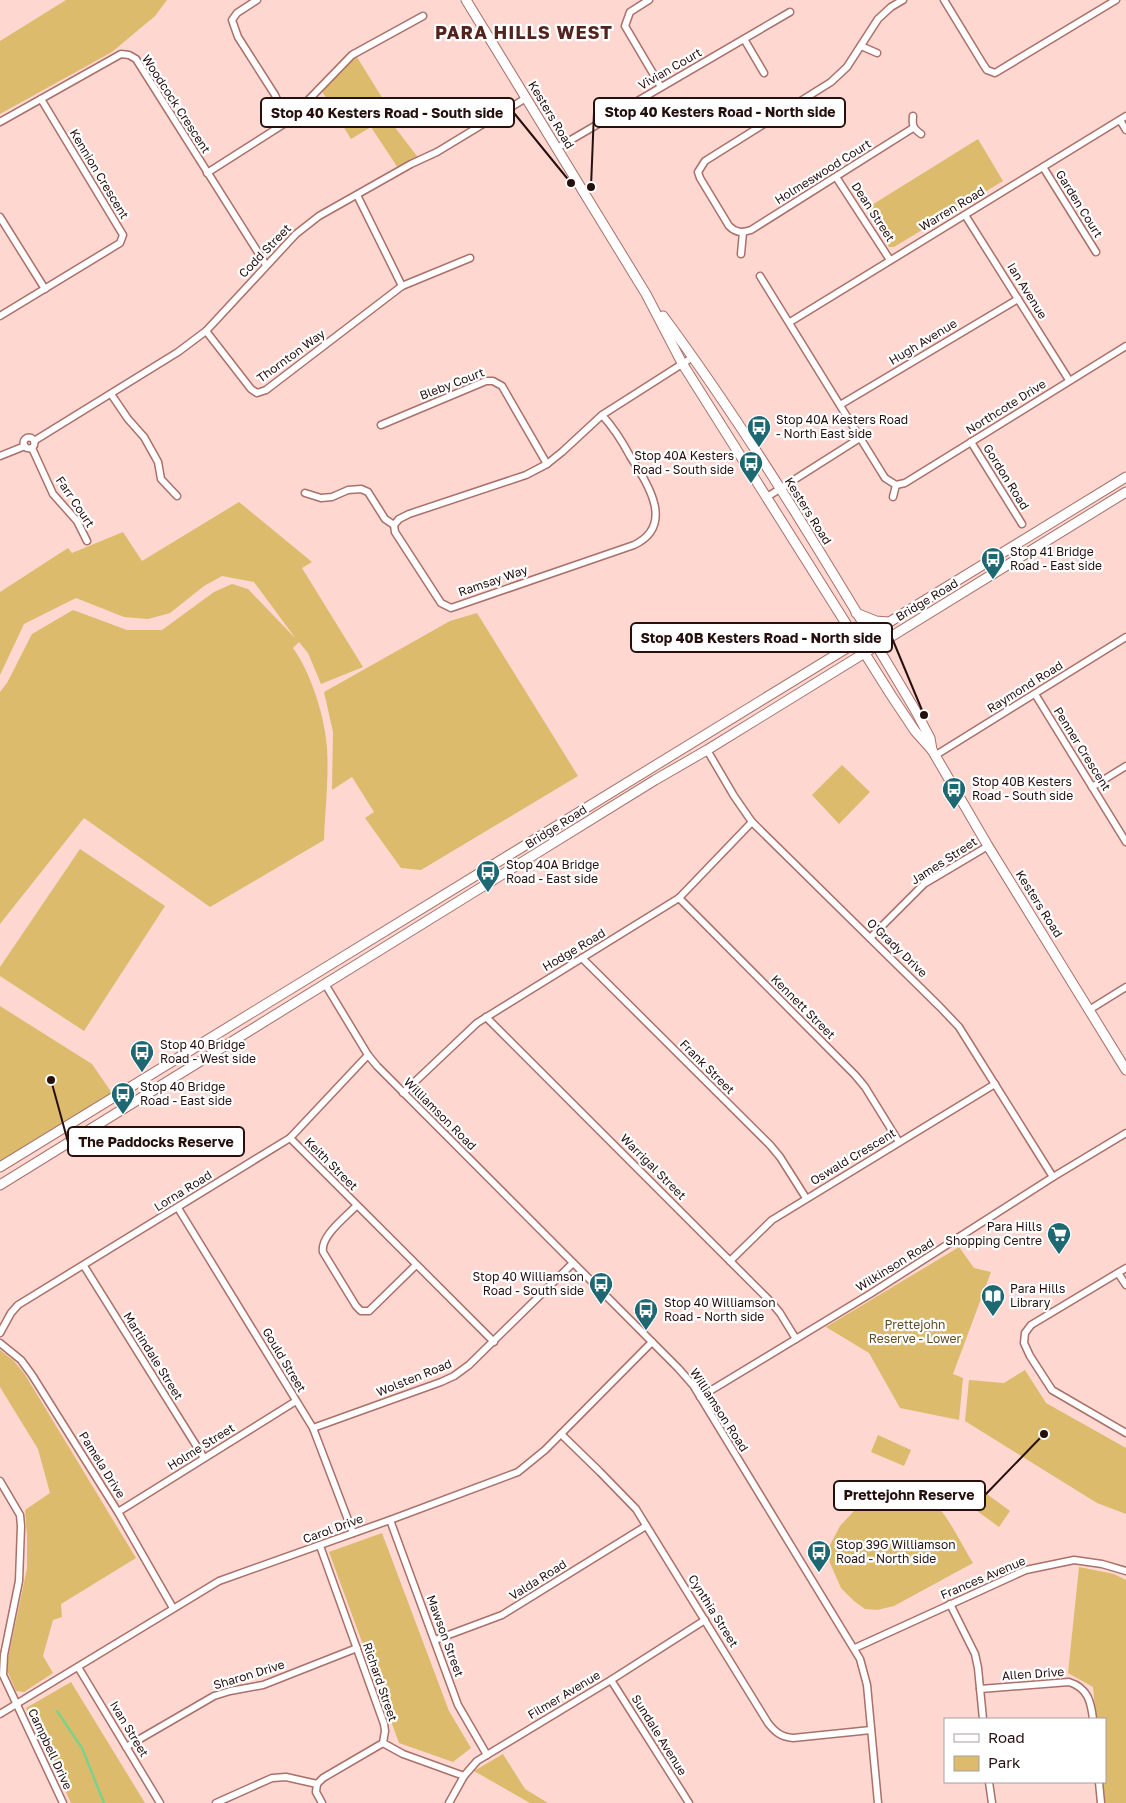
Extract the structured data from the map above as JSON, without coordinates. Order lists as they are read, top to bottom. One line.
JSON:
{"streets":{"main road":["Kesters Road","Bridge Road"],"street":["Vivian Court","Woodcock Crescent","Holmeswood Court","Kennion Crescent","Garden Court","Warren Road","Dean Street","Codd Street","Ian Avenue","Hugh Avenue","Thornton Way","Bleby Court","Northcote Drive","Gordon Road","Farr Court","Ramsay Way","Raymond Road","Penner Crescent","James Street","O'Grady Drive","Hodge Road","Kennett Street","Frank Street","Williamson Road","Oswald Crescent","Keith Street","Warrigal Street","Lorna Road","Wilkinson Road","Martindale Street","Gould Street","Wolsten Road","Holme Street","Pamela Drive","Carol Drive","Frances Avenue","Valda Road","Cynthia Street","Mawson Street","Allen Drive","Sharon Drive","Richard Street","Filmer Avenue","Ivan Street","Sundale Avenue","Campbell Drive"]},"crossings":[["Vivian Court","Kesters Road"],["Woodcock Crescent","Kennion Crescent"],["Woodcock Crescent","Codd Street"],["Kesters Road","Codd Street"],["Kesters Road","Bridge Road"],["Kesters Road","Raymond Road"],["Kesters Road","James Street"],["Holmeswood Court","Dean Street"],["Garden Court","Warren Road"],["Warren Road","Dean Street"],["Warren Road","Ian Avenue"],["Codd Street","Thornton Way"],["Codd Street","Farr Court"],["Ian Avenue","Hugh Avenue"],["Ian Avenue","Northcote Drive"],["Northcote Drive","Gordon Road"],["Bridge Road","O'Grady Drive"],["Bridge Road","Williamson Road"],["Raymond Road","Penner Crescent"],["James Street","O'Grady Drive"],["O'Grady Drive","Hodge Road"],["O'Grady Drive","Oswald Crescent"],["O'Grady Drive","Wilkinson Road"],["Hodge Road","Kennett Street"],["Hodge Road","Frank Street"],["Hodge Road","Williamson Road"],["Hodge Road","Warrigal Street"],["Kennett Street","Oswald Crescent"],["Frank Street","Oswald Crescent"],["Williamson Road","Lorna Road"],["Williamson Road","Wilkinson Road"],["Williamson Road","Wolsten Road"],["Williamson Road","Carol Drive"],["Williamson Road","Frances Avenue"],["Williamson Road","Cynthia Street"],["Oswald Crescent","Warrigal Street"],["Keith Street","Lorna Road"],["Keith Street","Wolsten Road"],["Warrigal Street","Wilkinson Road"],["Lorna Road","Martindale Street"],["Lorna Road","Gould Street"],["Martindale Street","Holme Street"],["Gould Street","Wolsten Road"],["Gould Street","Holme Street"],["Gould Street","Carol Drive"],["Holme Street","Pamela Drive"],["Pamela Drive","Carol Drive"],["Carol Drive","Cynthia Street"],["Carol Drive","Mawson Street"],["Carol Drive","Richard Street"],["Carol Drive","Ivan Street"],["Carol Drive","Campbell Drive"],["Valda Road","Cynthia Street"],["Valda Road","Mawson Street"],["Cynthia Street","Filmer Avenue"],["Mawson Street","Filmer Avenue"],["Sharon Drive","Richard Street"],["Sharon Drive","Ivan Street"],["Filmer Avenue","Sundale Avenue"]],"districts":["PARA HILLS WEST"],"parks":["Prettejohn Reserve - Lower"],"places":{"other":["Stop 40 Kesters Road - South side","Stop 40 Kesters Road - North side","Stop 40B Kesters Road - North side","The Paddocks Reserve","Prettejohn Reserve"],"bus stop":["Stop 40A Kesters Road - North East side","Stop 40A Kesters Road - South side","Stop 41 Bridge Road - East side","Stop 40B Kesters Road - South side","Stop 40A Bridge Road - East side","Stop 40 Bridge Road - West side","Stop 40 Bridge Road - East side","Stop 40 Williamson Road - South side","Stop 40 Williamson Road - North side","Stop 39G Williamson Road - North side"],"supermarket":["Para Hills Shopping Centre"],"library":["Para Hills Library"]},"legend":["Road","Park"]}
